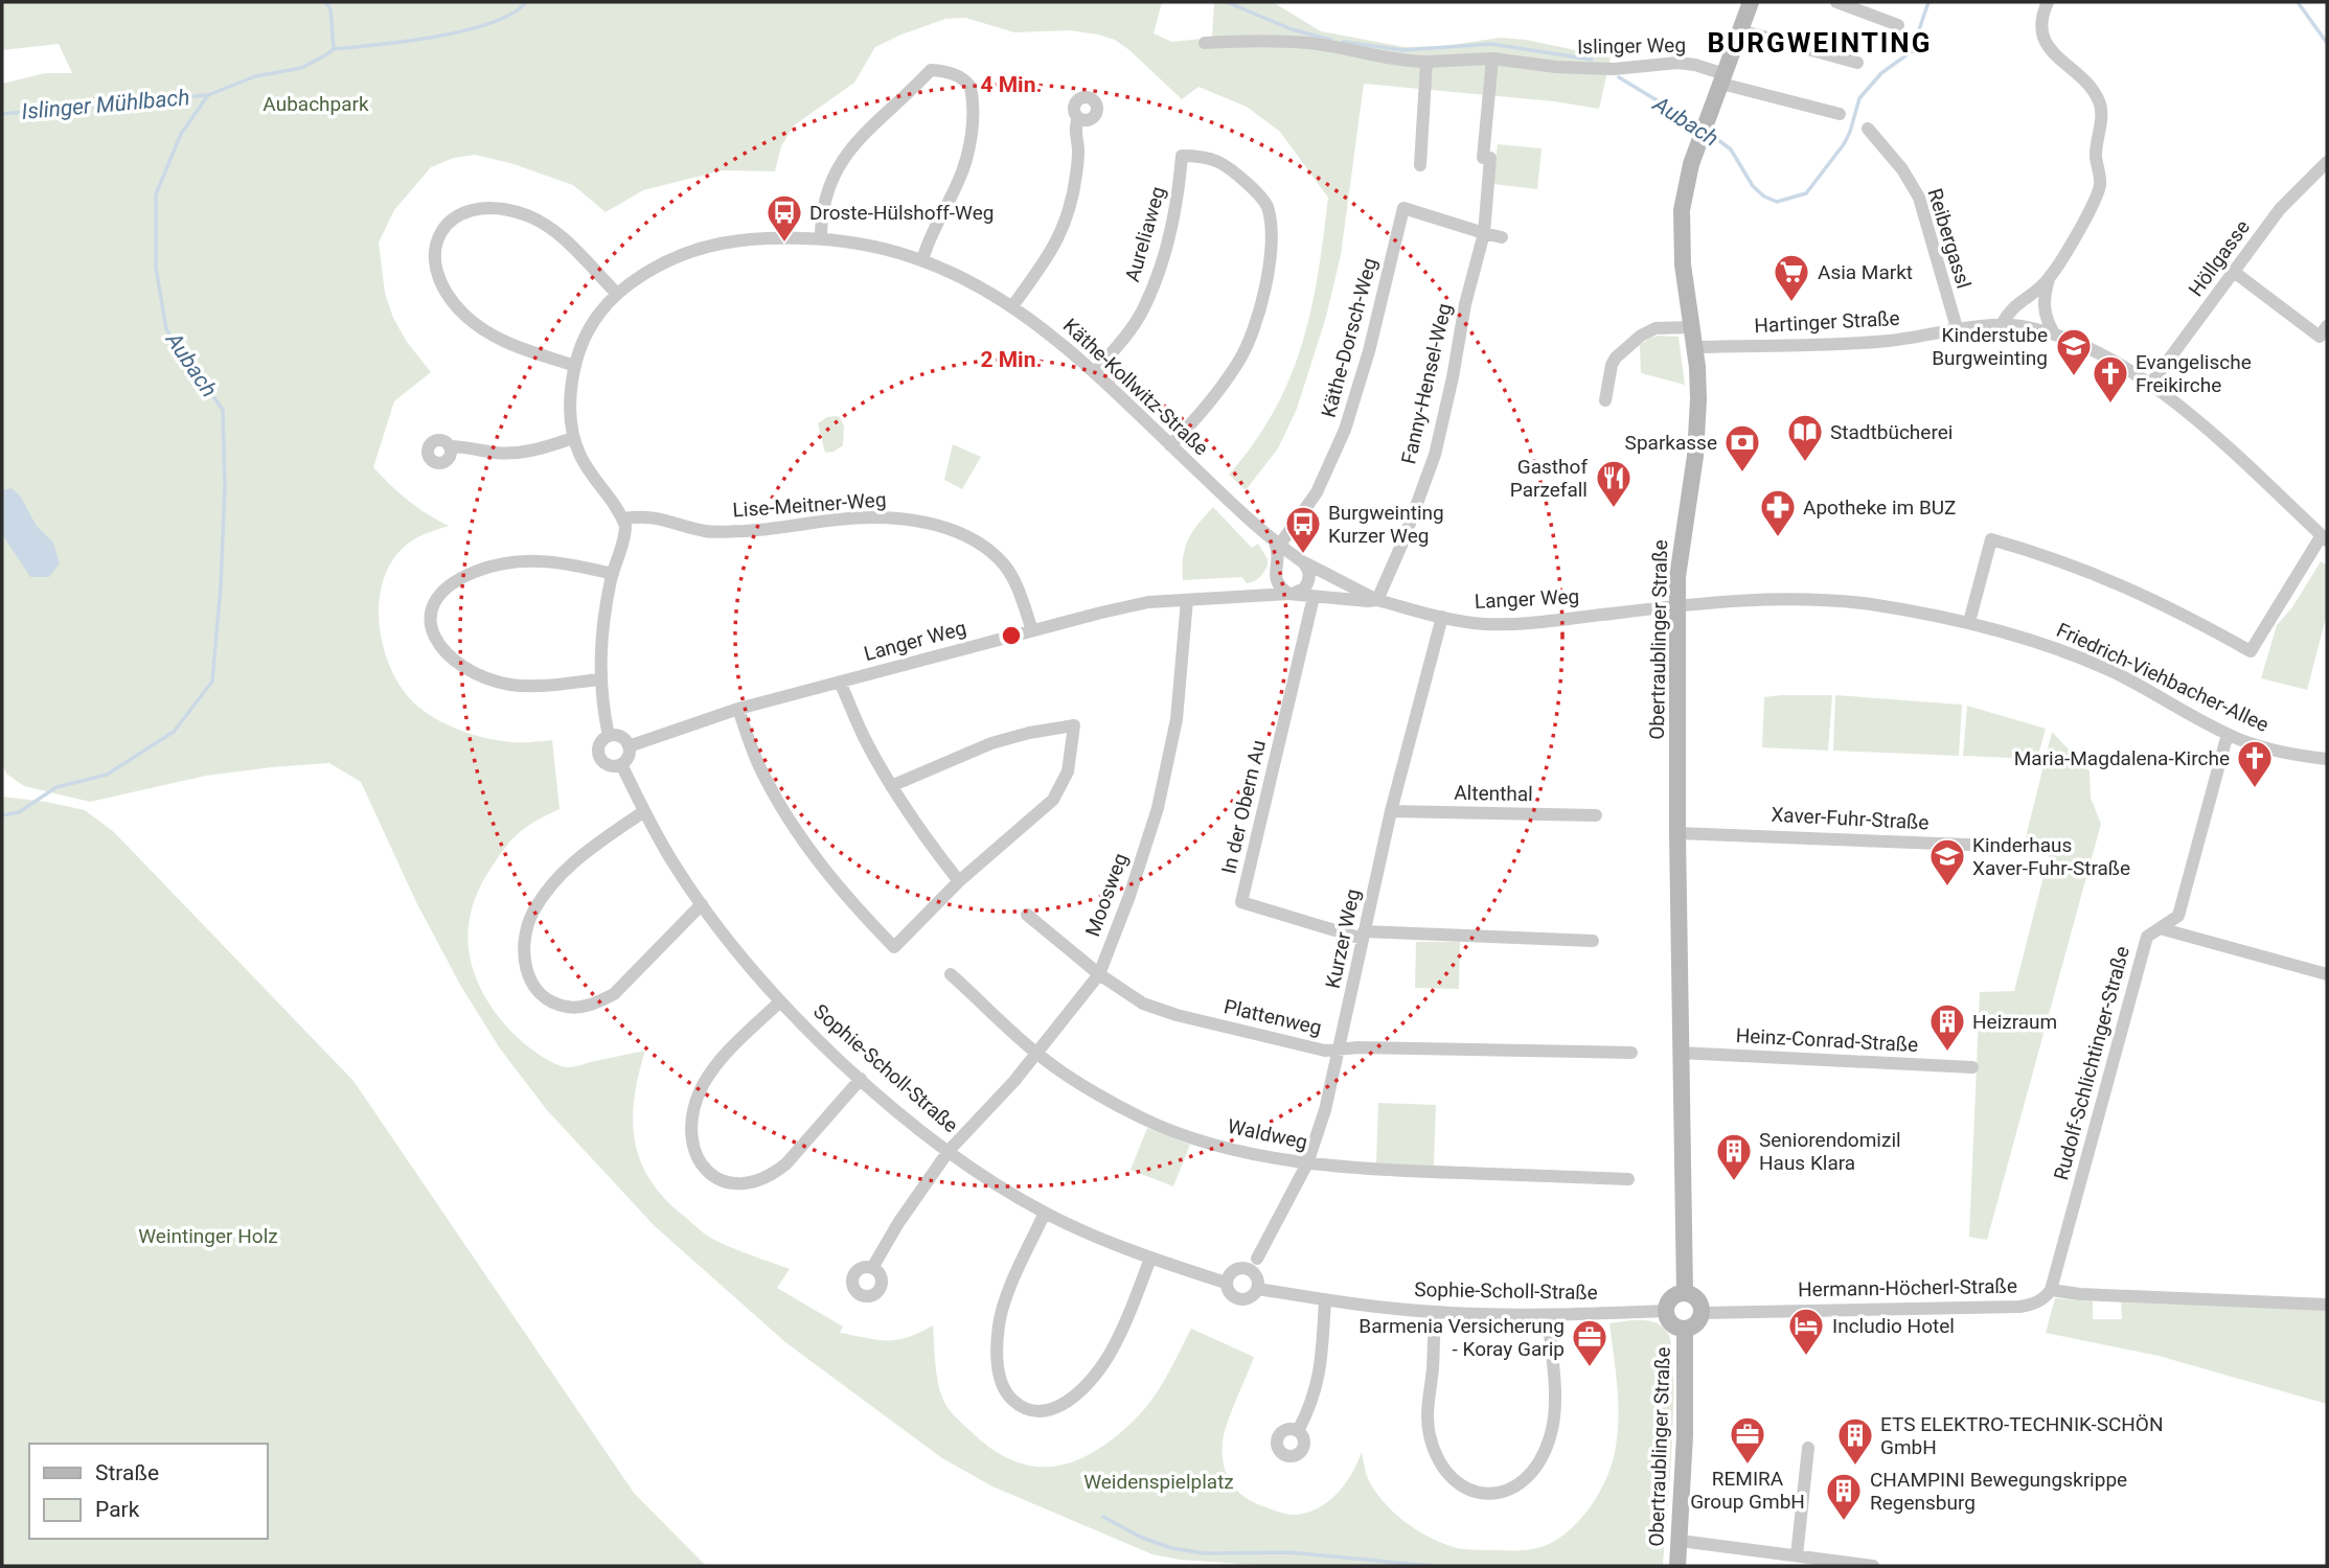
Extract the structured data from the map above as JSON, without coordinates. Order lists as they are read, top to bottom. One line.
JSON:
{"streets":{"street":["Islinger Weg","Aureliaweg","Reibergassl","Höllgasse","Hartinger Straße","Käthe-Dorsch-Weg","Fanny-Hensel-Weg","Käthe-Kollwitz-Straße","Lise-Meitner-Weg","Langer Weg","Obertraublinger Straße","Friedrich-Viehbacher-Allee","Altenthal","In der Obern Au","Xaver-Fuhr-Straße","Moosweg","Kurzer Weg","Plattenweg","Heinz-Conrad-Straße","Rudolf-Schlichtinger-Straße","Sophie-Scholl-Straße","Waldweg","Hermann-Höcherl-Straße"]},"crossings":[["Islinger Weg","Obertraublinger Straße"],["Aureliaweg","Käthe-Kollwitz-Straße"],["Reibergassl","Hartinger Straße"],["Höllgasse","Hartinger Straße"],["Hartinger Straße","Obertraublinger Straße"],["Käthe-Dorsch-Weg","Fanny-Hensel-Weg"],["Käthe-Dorsch-Weg","Käthe-Kollwitz-Straße"],["Fanny-Hensel-Weg","Käthe-Kollwitz-Straße"],["Fanny-Hensel-Weg","Langer Weg"],["Käthe-Kollwitz-Straße","Lise-Meitner-Weg"],["Käthe-Kollwitz-Straße","Langer Weg"],["Lise-Meitner-Weg","Langer Weg"],["Langer Weg","Obertraublinger Straße"],["Langer Weg","Friedrich-Viehbacher-Allee"],["Langer Weg","In der Obern Au"],["Langer Weg","Moosweg"],["Langer Weg","Kurzer Weg"],["Langer Weg","Sophie-Scholl-Straße"],["Obertraublinger Straße","Friedrich-Viehbacher-Allee"],["Obertraublinger Straße","Xaver-Fuhr-Straße"],["Obertraublinger Straße","Heinz-Conrad-Straße"],["Obertraublinger Straße","Sophie-Scholl-Straße"],["Obertraublinger Straße","Hermann-Höcherl-Straße"],["Friedrich-Viehbacher-Allee","Rudolf-Schlichtinger-Straße"],["Altenthal","Kurzer Weg"],["In der Obern Au","Kurzer Weg"],["Moosweg","Plattenweg"],["Moosweg","Sophie-Scholl-Straße"],["Moosweg","Waldweg"],["Kurzer Weg","Plattenweg"],["Kurzer Weg","Waldweg"],["Rudolf-Schlichtinger-Straße","Hermann-Höcherl-Straße"],["Sophie-Scholl-Straße","Hermann-Höcherl-Straße"]],"districts":["BURGWEINTING"],"water":["Islinger Mühlbach","Aubach"],"parks":["Aubachpark","Weintinger Holz","Weidenspielplatz"],"places":{"bus stop":["Droste-Hülshoff-Weg","Burgweinting Kurzer Weg"],"supermarket":["Asia Markt"],"school or university":["Kinderstube Burgweinting","Kinderhaus Xaver-Fuhr-Straße"],"church":["Evangelische Freikirche","Maria-Magdalena-Kirche"],"library":["Stadtbücherei"],"bank":["Sparkasse"],"restaurant":["Gasthof Parzefall"],"pharmacy":["Apotheke im BUZ"],"building":["Heizraum","Seniorendomizil Haus Klara","ETS ELEKTRO-TECHNIK-SCHÖN GmbH","CHAMPINI Bewegungskrippe Regensburg"],"hotel":["Includio Hotel"],"office":["Barmenia Versicherung - Koray Garip","REMIRA Group GmbH"]},"legend":["Straße","Park"],"rings":["4 Min.","2 Min."]}
